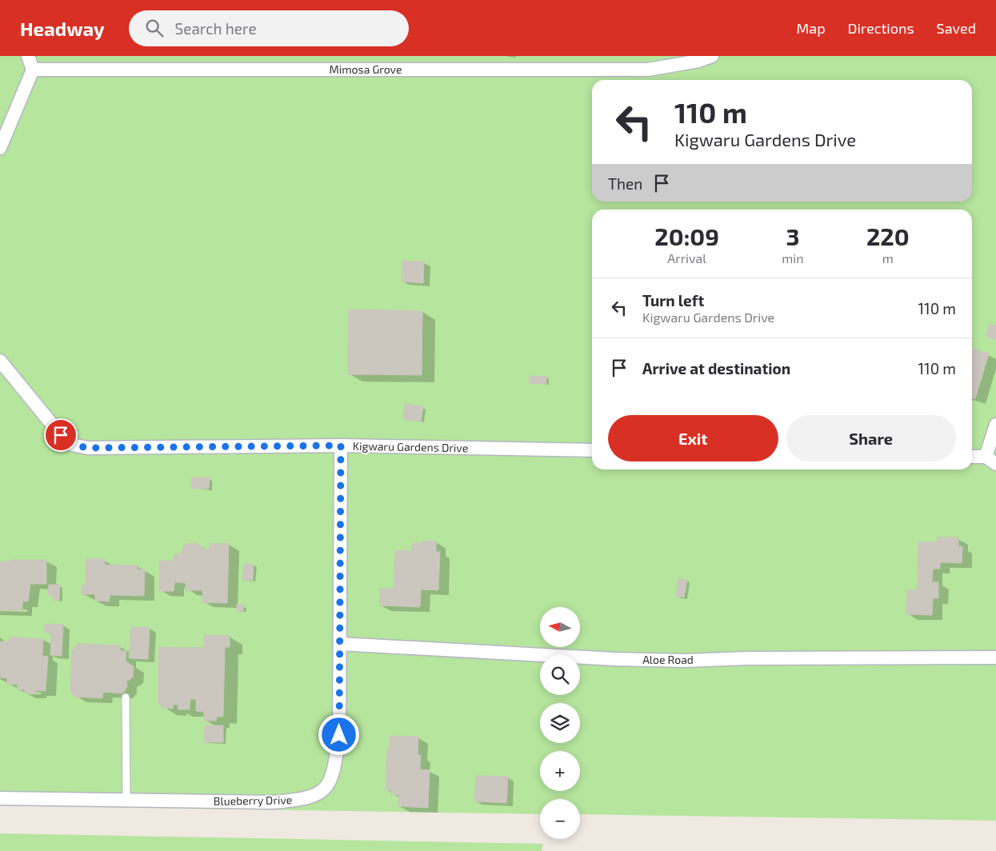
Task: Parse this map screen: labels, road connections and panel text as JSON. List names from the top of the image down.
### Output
{
  "streets": {
    "street": [
      "Mimosa Grove",
      "Kigwaru Gardens Drive",
      "Aloe Road",
      "Blueberry Drive"
    ]
  },
  "crossings": [
    ["Kigwaru Gardens Drive", "Blueberry Drive"],
    ["Aloe Road", "Blueberry Drive"]
  ],
  "north": "left",
  "page": {
    "header": "Headway",
    "search": "Search here",
    "nav": ["Map", "Directions", "Saved"],
    "turn": ["110 m", "Kigwaru Gardens Drive"],
    "then": "Then",
    "eta": [
      "20:09",
      "Arrival",
      "3",
      "min",
      "220",
      "m"
    ],
    "list": [
      {
        "name": "Turn left",
        "note": "Kigwaru Gardens Drive",
        "value": "110 m"
      },
      {
        "name": "Arrive at destination",
        "value": "110 m"
      }
    ],
    "buttons": ["Exit", "Share"],
    "map_buttons": ["+", "−"]
  }
}
